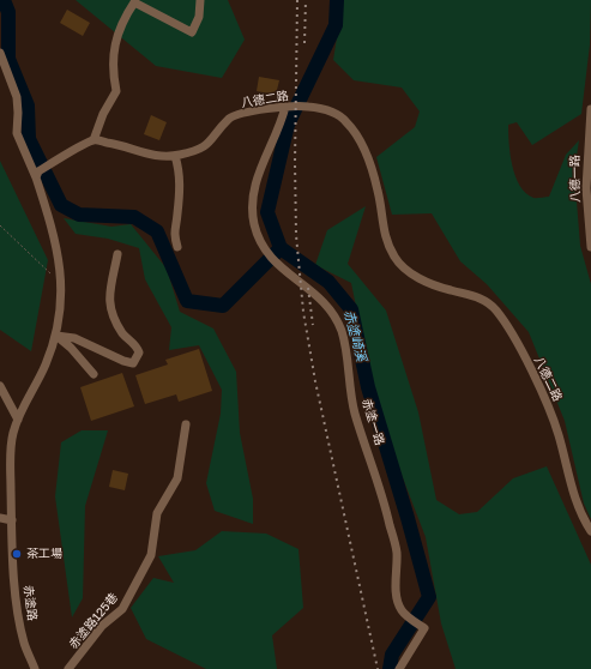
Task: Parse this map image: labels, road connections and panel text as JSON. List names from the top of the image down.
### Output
{
  "streets": {
    "street": [
      "八德二路",
      "八德一路",
      "赤塗一路",
      "赤塗路",
      "赤塗路125巷"
    ]
  },
  "crossings": [
    ["八德二路", "赤塗一路"]
  ],
  "water": ["赤塗崎溪"],
  "places": ["茶工場"]
}
